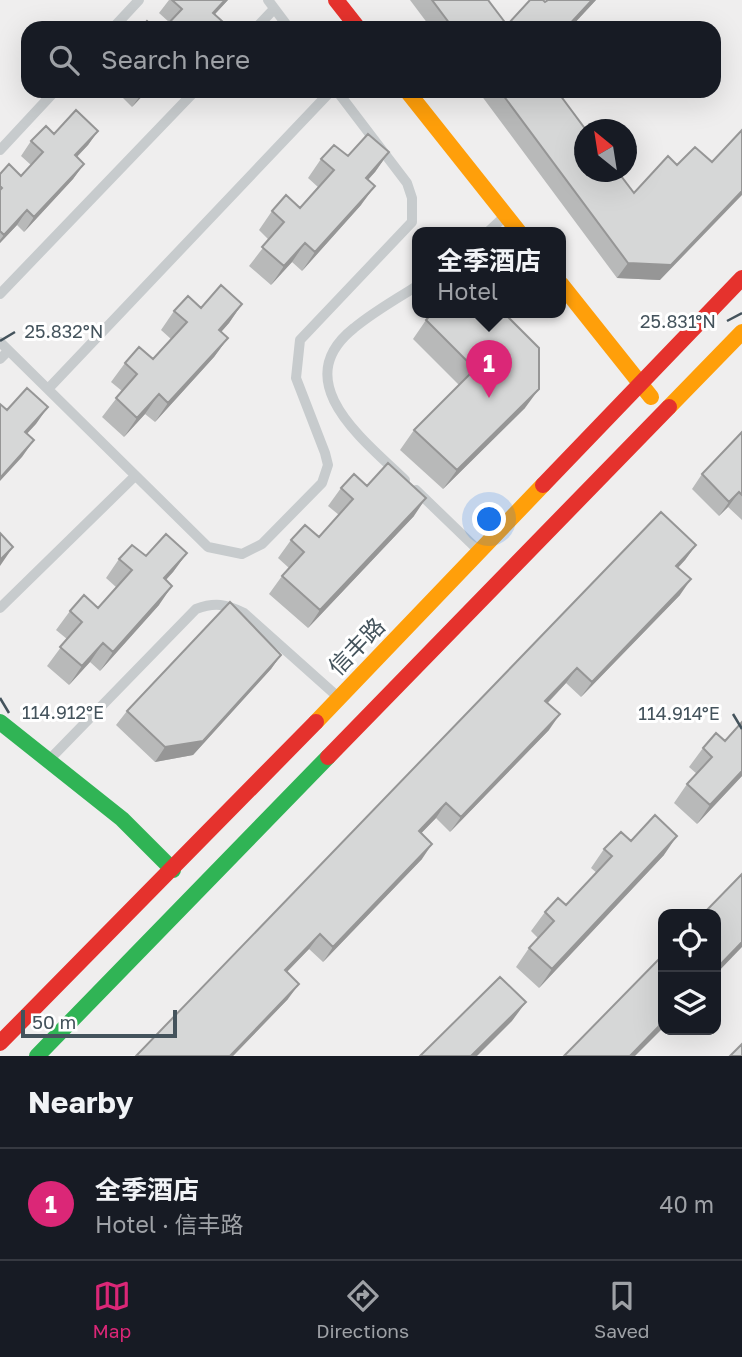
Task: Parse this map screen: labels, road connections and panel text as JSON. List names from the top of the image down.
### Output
{
  "streets": {
    "main road": ["信丰路"]
  },
  "scale_bar": "50 m",
  "north": "top left",
  "page": {
    "search": "Search here",
    "popup": ["全季酒店", "Hotel"],
    "pins": "1",
    "scale": "50 m",
    "heading": "Nearby",
    "list": [
      {
        "mark": "1",
        "name": "全季酒店",
        "note": "Hotel · 信丰路",
        "value": "40 m"
      }
    ],
    "nav": ["Map", "Directions", "Saved"]
  },
  "coordinates": [
    "25.831°N",
    "25.832°N",
    "114.912°E",
    "114.914°E"
  ]
}
